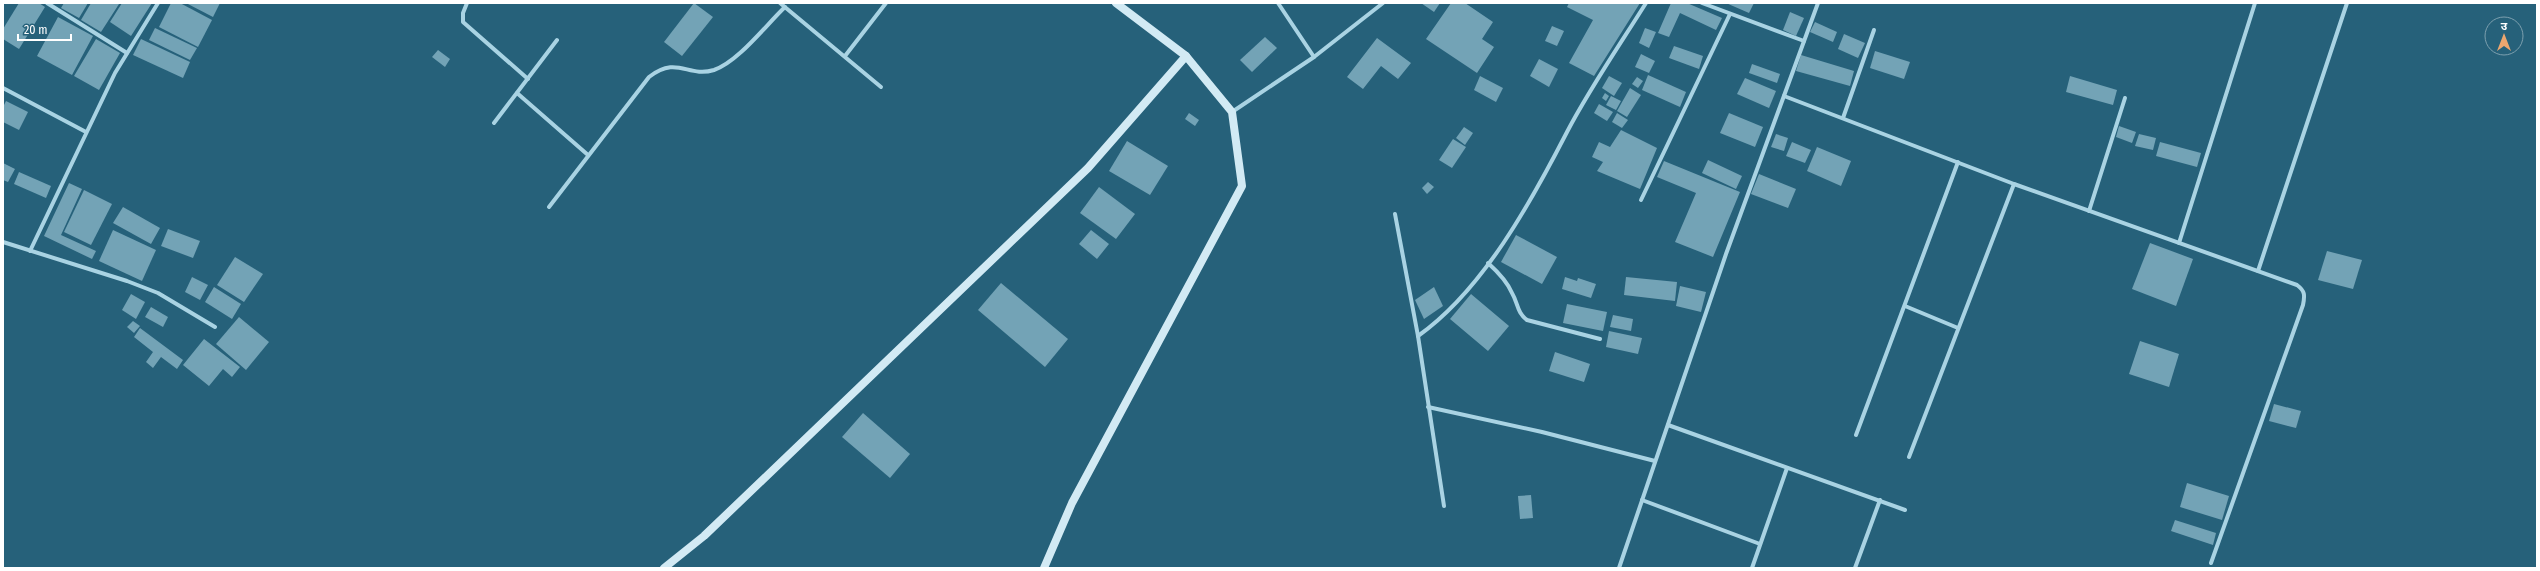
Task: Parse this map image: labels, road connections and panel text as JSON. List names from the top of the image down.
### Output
{
  "scale_bar": "20 m",
  "north": "top"
}
